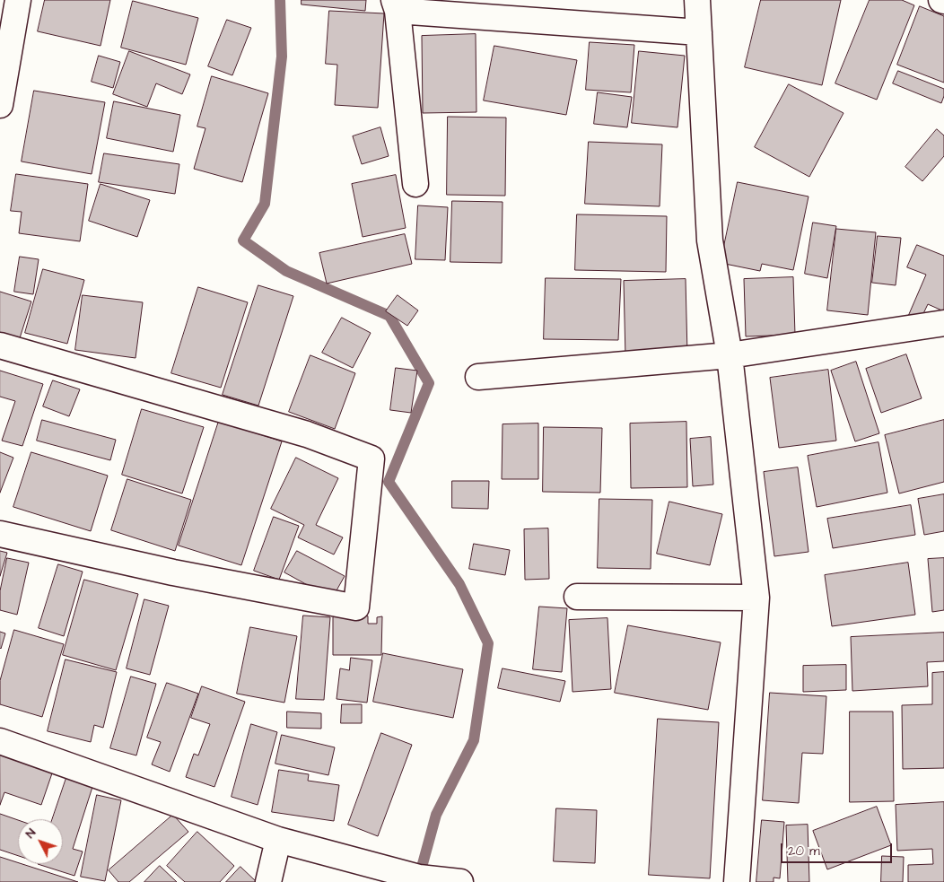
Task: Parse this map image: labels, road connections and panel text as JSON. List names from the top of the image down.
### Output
{
  "scale_bar": "20 m",
  "north": "top left"
}
